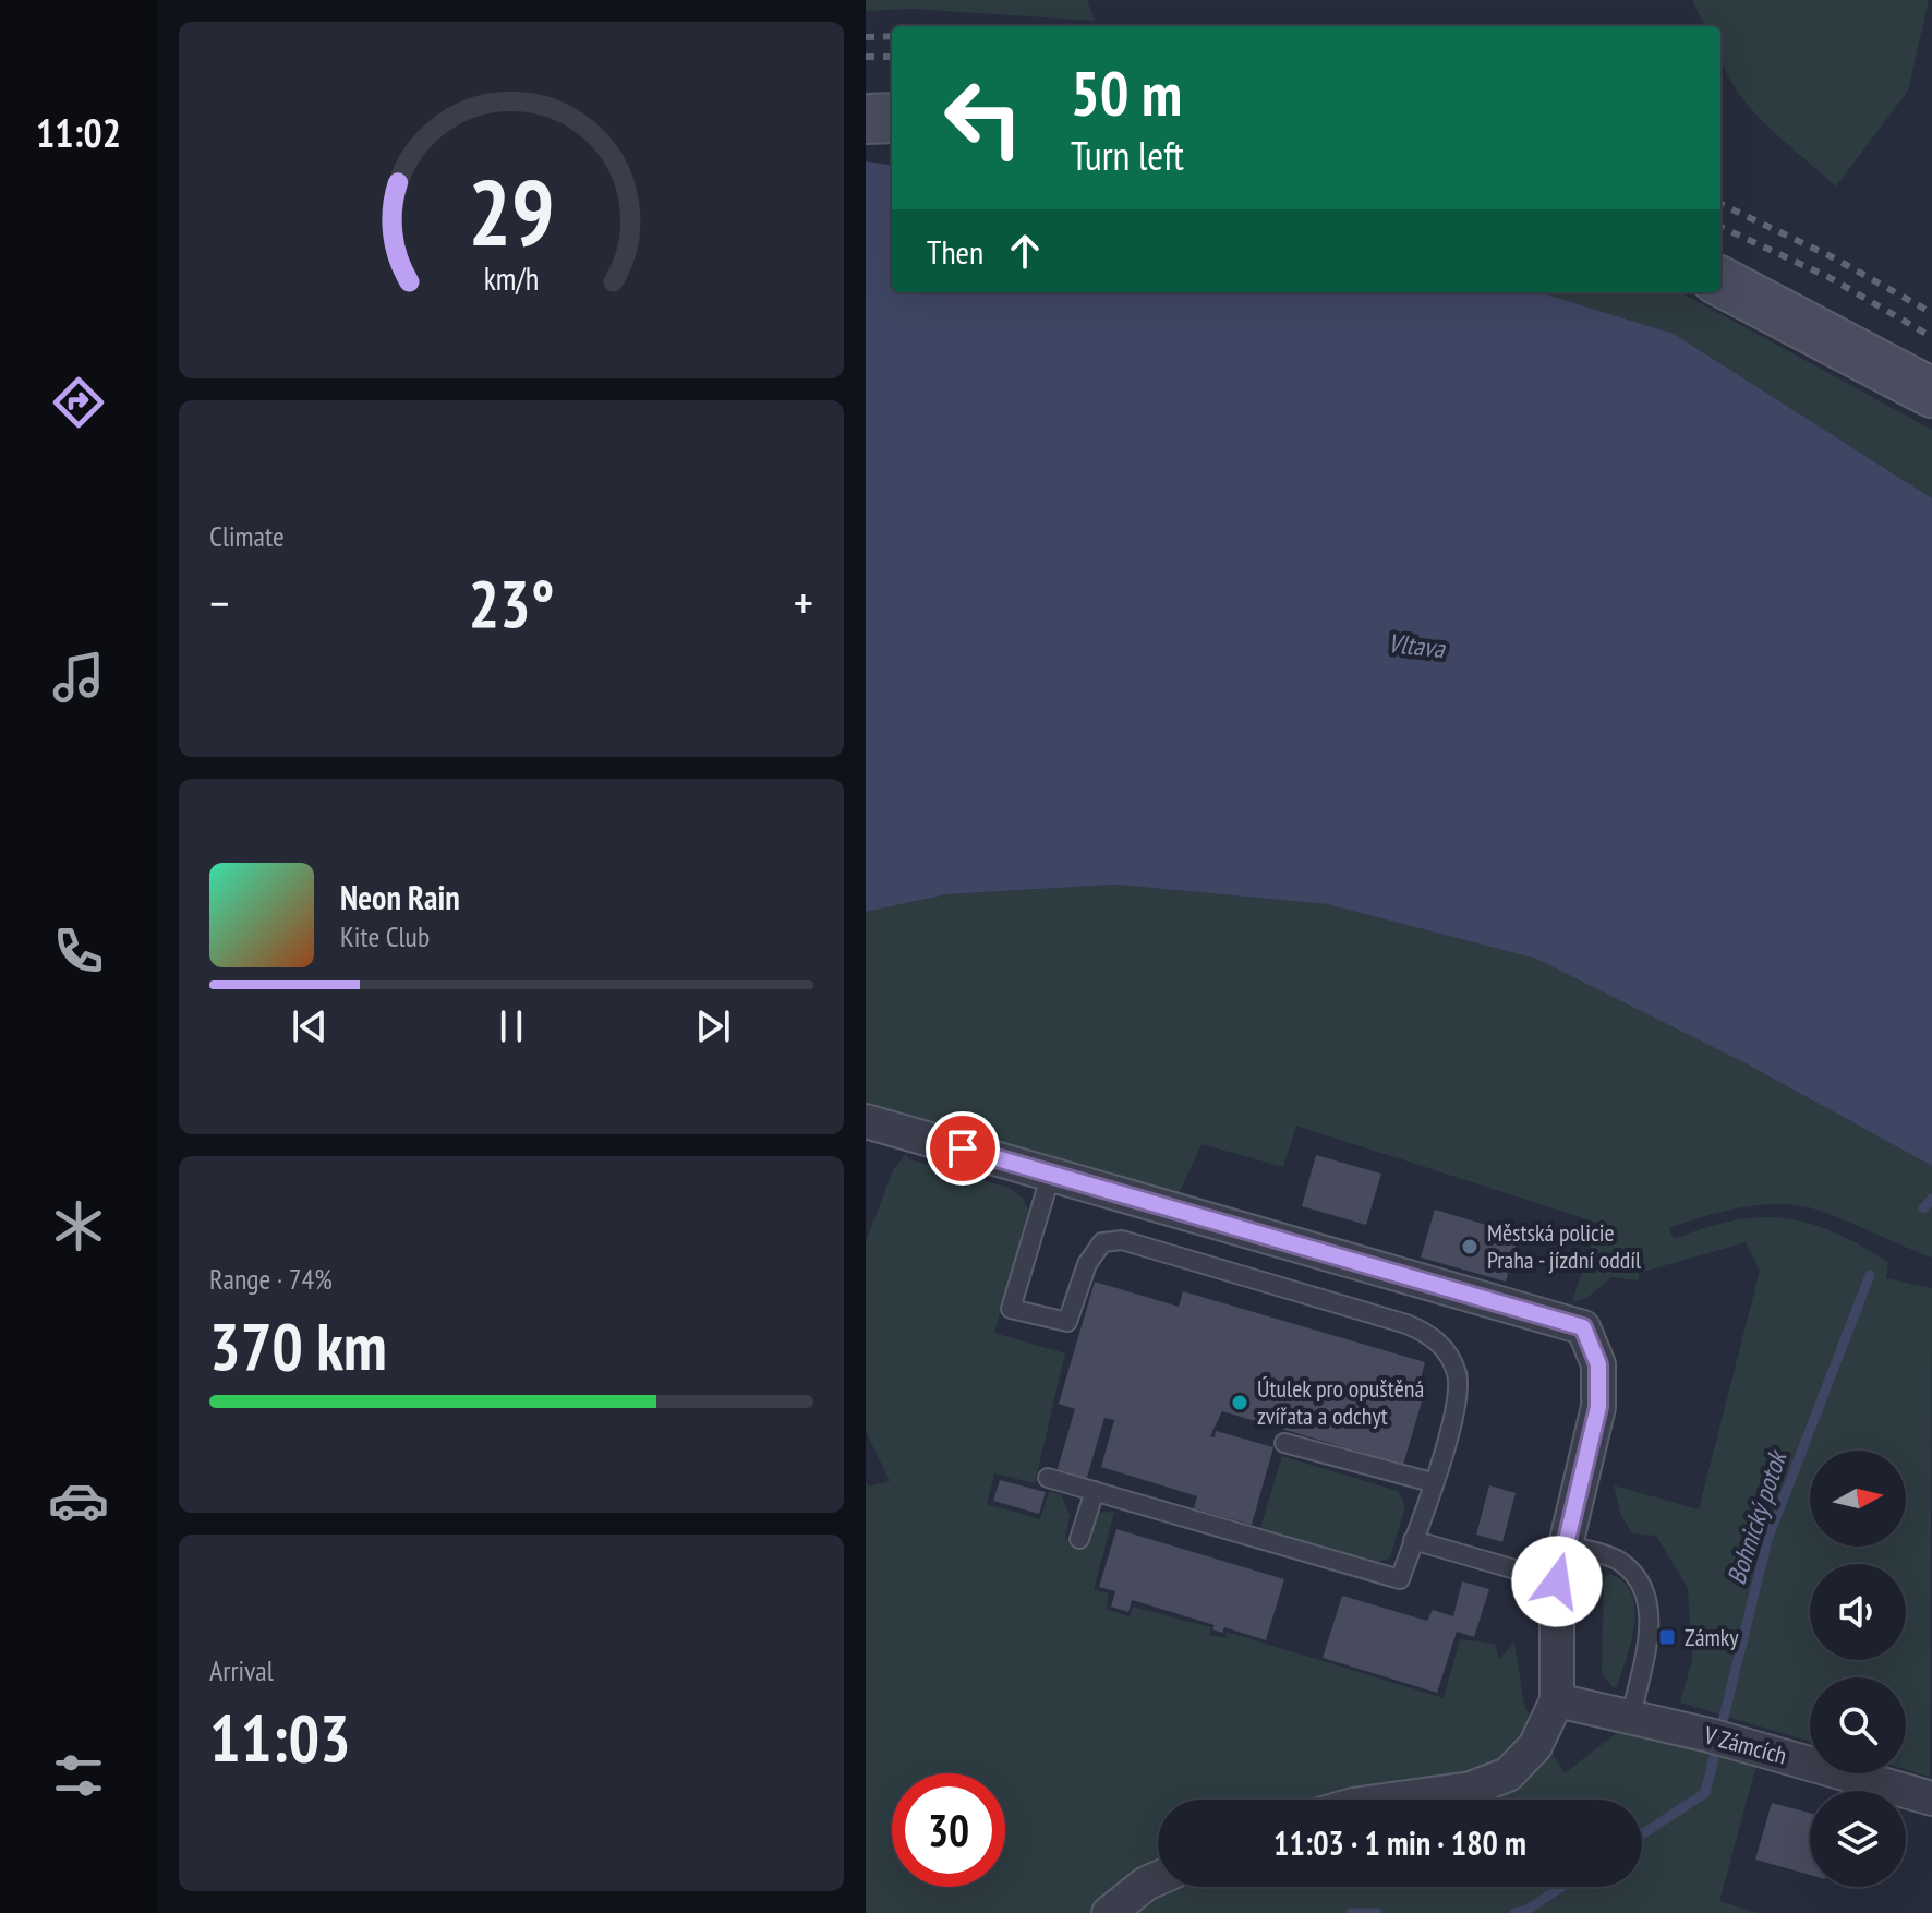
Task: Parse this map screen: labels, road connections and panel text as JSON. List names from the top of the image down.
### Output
{
  "streets": {
    "street": ["V Zámcích"]
  },
  "water": ["Vltava", "Bohnický potok"],
  "places": {
    "other": ["Městská policie Praha - jízdní oddíl", "Útulek pro opuštěná zvířata a odchyt"],
    "transit": ["Zámky"]
  },
  "north": "right",
  "page": {
    "tabs": "11:02",
    "turn": ["50 m", "Turn left"],
    "then": "Then",
    "tile": [
      "Climate",
      ["Range · 74%", "370 km"],
      ["Arrival", "11:03"]
    ],
    "heat": ["−", "23°", "+"],
    "song": ["Neon Rain", "Kite Club"],
    "limit": "30",
    "trip": "11:03 · 1 min · 180 m",
    "gauge": ["29", "km/h"]
  }
}
